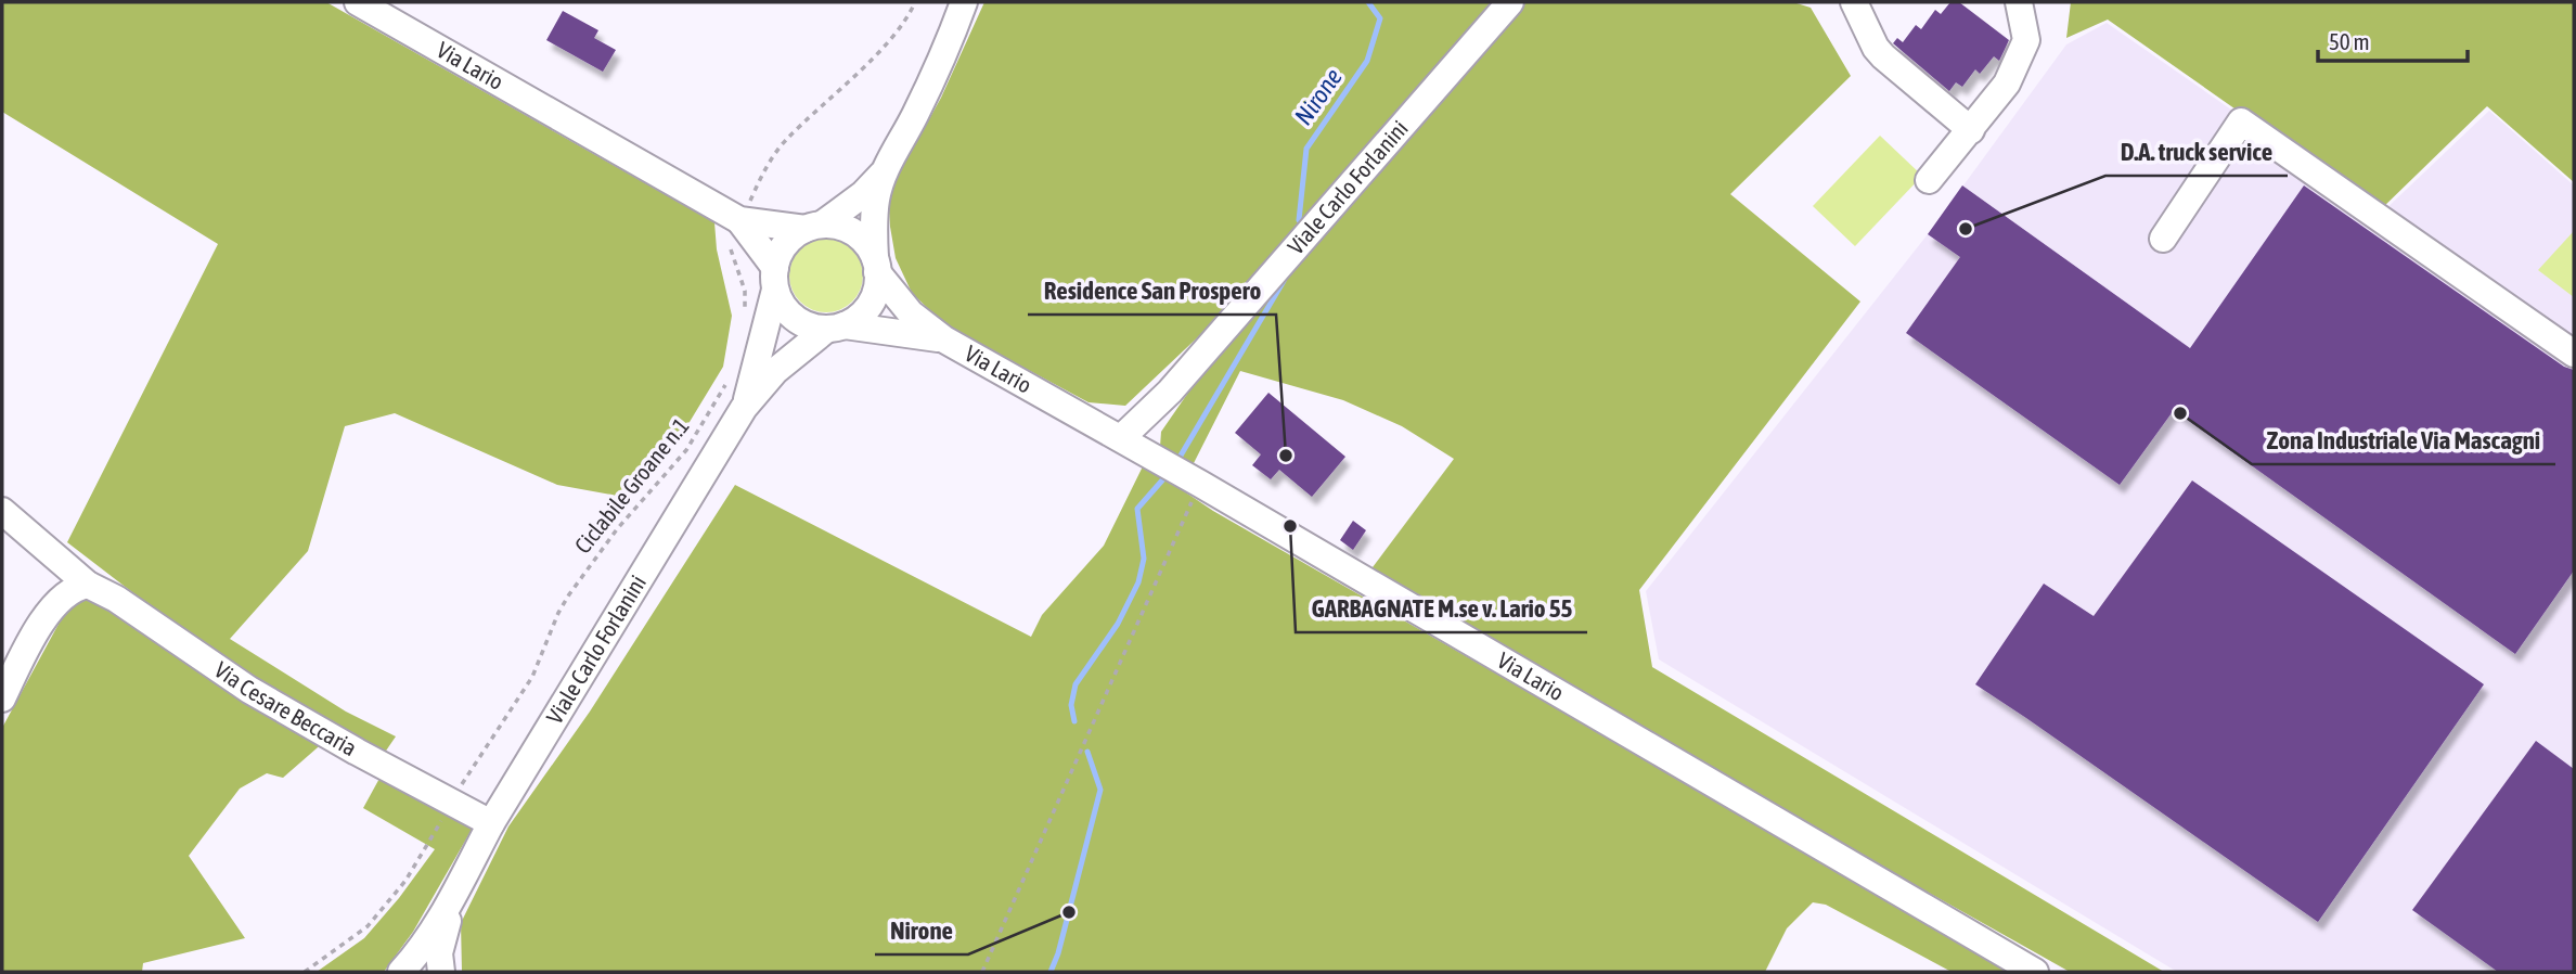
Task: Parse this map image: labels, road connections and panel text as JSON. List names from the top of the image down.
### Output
{
  "streets": {
    "street": ["Via Lario", "Viale Carlo Forlanini", "Via Cesare Beccaria"],
    "path": ["Ciclabile Groane n.1"]
  },
  "crossings": [
    ["Via Lario", "Viale Carlo Forlanini"],
    ["Viale Carlo Forlanini", "Via Cesare Beccaria"],
    ["Ciclabile Groane n.1", "Via Cesare Beccaria"]
  ],
  "water": ["Nirone"],
  "places": [
    "D.A. truck service",
    "Zona Industriale Via Mascagni",
    "Residence San Prospero",
    "GARBAGNATE M.se v. Lario 55",
    "Nirone"
  ],
  "scale_bar": "50 m"
}
